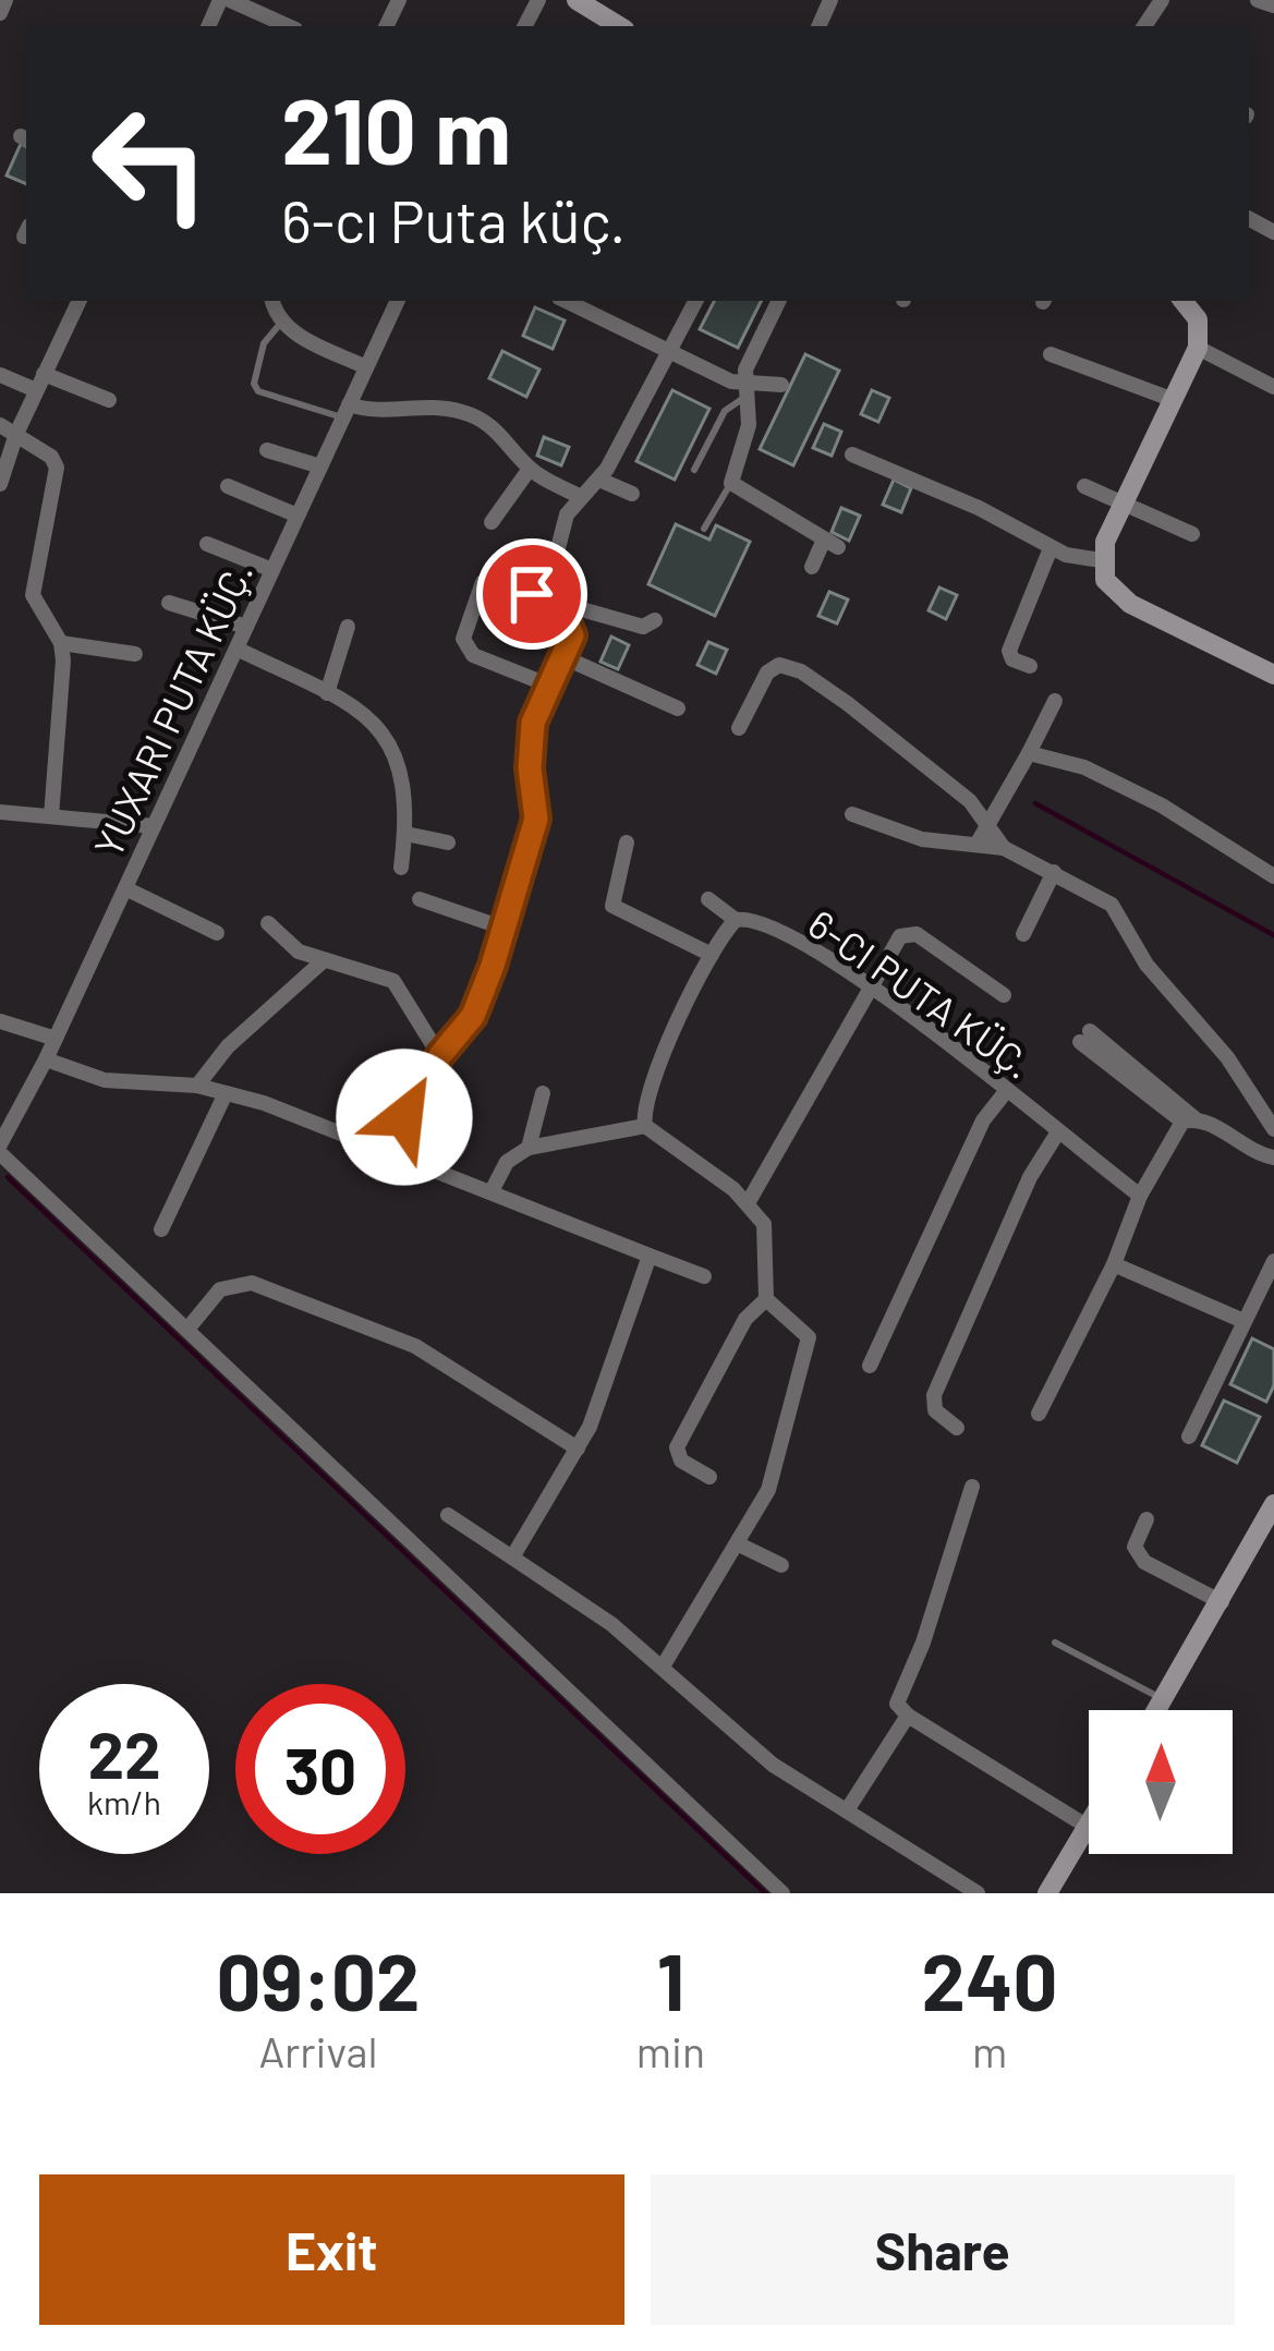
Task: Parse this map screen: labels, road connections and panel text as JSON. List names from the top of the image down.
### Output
{
  "north": "top",
  "page": {
    "turn": ["210 m", "6-cı Puta küç."],
    "speed": "22 km/h",
    "limit": "30",
    "eta": [
      "09:02",
      "Arrival",
      "1",
      "min",
      "240",
      "m"
    ],
    "buttons": ["Exit", "Share"]
  }
}
